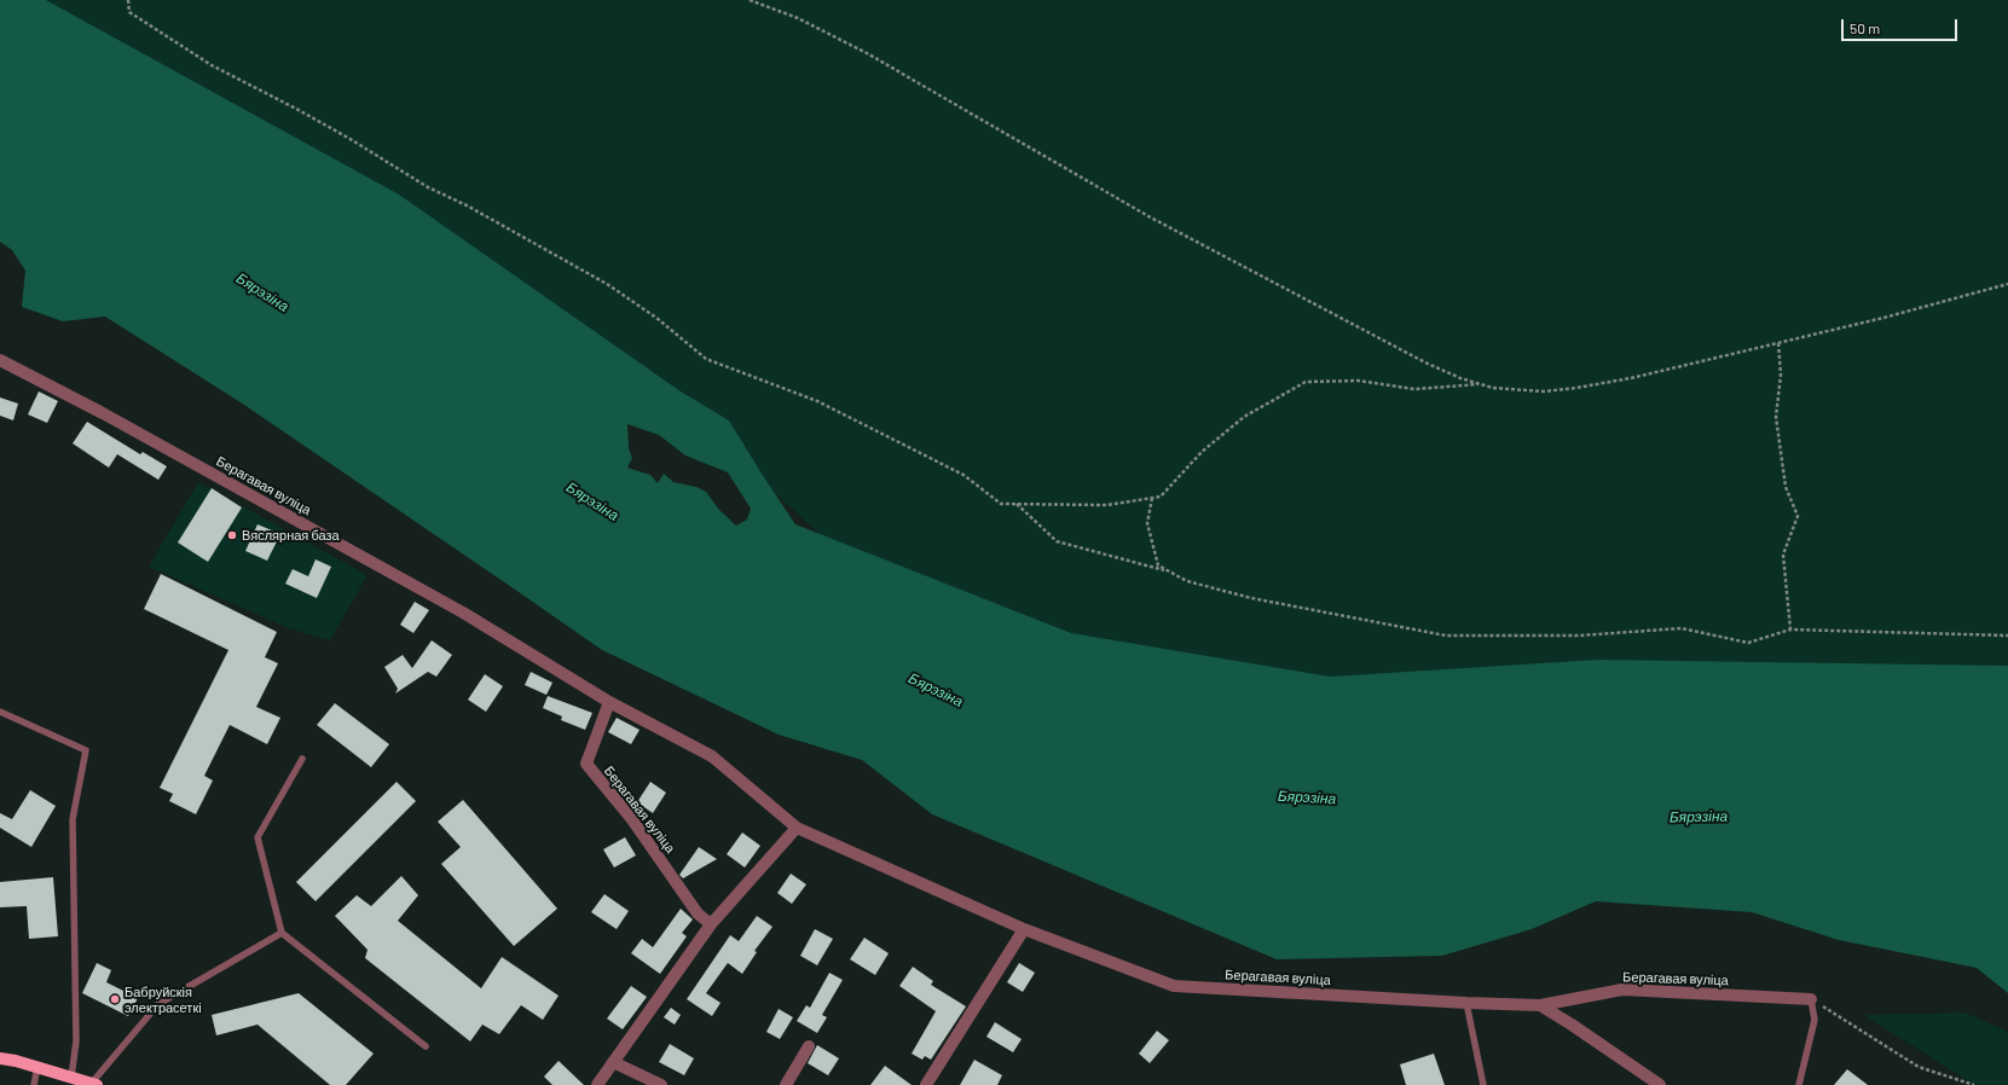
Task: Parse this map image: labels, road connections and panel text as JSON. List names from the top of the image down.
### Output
{
  "streets": {
    "street": ["Берагавая вуліца"]
  },
  "water": ["Бярэзіна"],
  "places": ["Вяслярная база", "Бабруйскія электрасеткі"],
  "scale_bar": "50 m"
}
